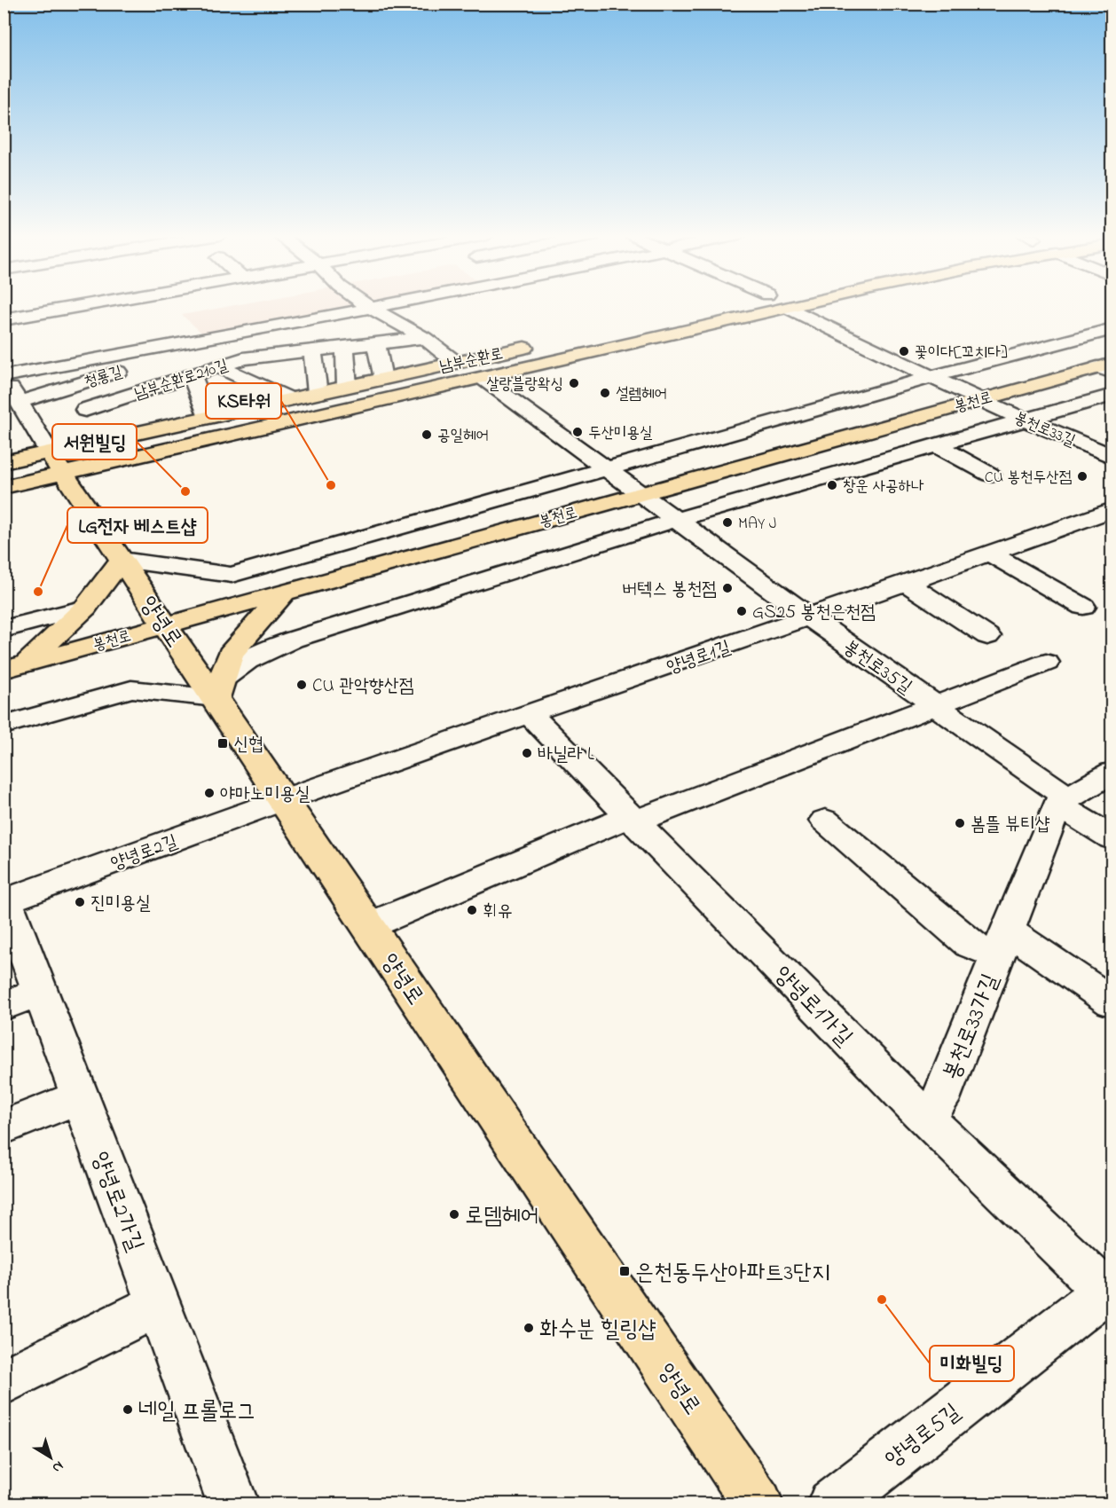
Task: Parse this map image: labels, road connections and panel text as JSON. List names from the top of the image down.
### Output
{
  "streets": {
    "main road": ["남부순환로", "봉천로", "양녕로"],
    "street": [
      "청룡길",
      "남부순환로210길",
      "봉천로33길",
      "양녕로1길",
      "봉천로35길",
      "양녕로2길",
      "양녕로1가길",
      "봉천로33가길",
      "양녕로2가길",
      "양녕로5길"
    ]
  },
  "crossings": [
    ["남부순환로", "봉천로"],
    ["남부순환로", "양녕로"],
    ["남부순환로", "봉천로35길"],
    ["봉천로", "봉천로33길"],
    ["봉천로", "양녕로"],
    ["봉천로", "봉천로35길"],
    ["양녕로", "양녕로1길"],
    ["양녕로", "양녕로2길"],
    ["양녕로1길", "봉천로35길"],
    ["양녕로1길", "양녕로2길"],
    ["양녕로1길", "양녕로1가길"],
    ["봉천로35길", "봉천로33가길"],
    ["양녕로2길", "양녕로2가길"],
    ["양녕로1가길", "봉천로33가길"],
    ["양녕로1가길", "양녕로5길"]
  ],
  "places": {
    "other": [
      "꽃이다[꼬치다]",
      "살랑블랑왁싱",
      "설렘헤어",
      "두산미용실",
      "공일헤어",
      "CU 봉천두산점",
      "KS타워",
      "창운 사공하나",
      "서원빌딩",
      "MAY J",
      "버텍스 봉천점",
      "LG전자 베스트샵",
      "GS25 봉천은천점",
      "CU 관악향산점",
      "바닐라 L",
      "야마노미용실",
      "봄뜰 뷰티샵",
      "진미용실",
      "휘유",
      "로뎀헤어",
      "미화빌딩",
      "화수분 힐링샵",
      "네일 프롤로그"
    ],
    "transit": ["신협", "은천동두산아파트3단지"]
  },
  "north": "bottom right"
}
